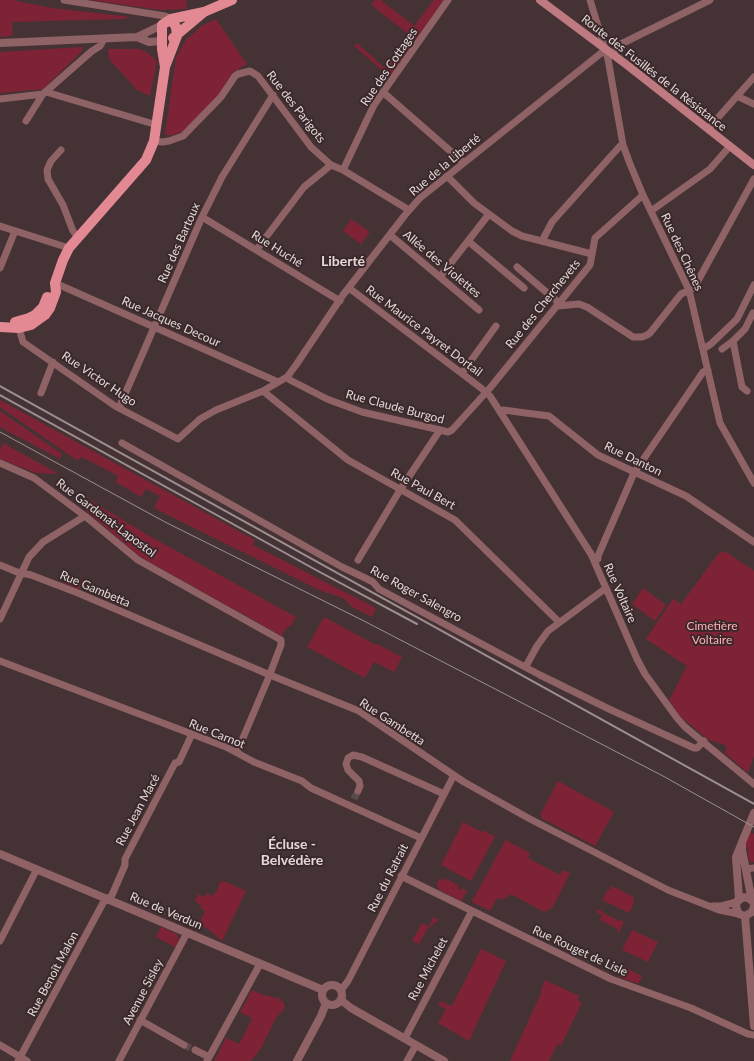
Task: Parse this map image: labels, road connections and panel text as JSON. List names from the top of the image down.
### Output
{
  "streets": {
    "main road": ["Route des Fusillés de la Résistance"],
    "street": [
      "Rue des Cottages",
      "Rue des Parigots",
      "Rue de la Liberté",
      "Rue des Bartoux",
      "Rue Huché",
      "Rue des Chênes",
      "Allée des Violettes",
      "Rue des Cherchevets",
      "Rue Jacques Decour",
      "Rue Maurice Payret Dortail",
      "Rue Victor Hugo",
      "Rue Claude Burgod",
      "Rue Danton",
      "Rue Paul Bert",
      "Rue Gardenat-Lapostol",
      "Rue Gambetta",
      "Rue Voltaire",
      "Rue Roger Salengro",
      "Rue Carnot",
      "Rue Jean Macé",
      "Rue du Ratrait",
      "Rue de Verdun",
      "Rue Rouget de Lisle",
      "Rue Michelet",
      "Rue Benoît Malon",
      "Avenue Sisley"
    ]
  },
  "crossings": [
    ["Rue des Cottages", "Rue des Parigots"],
    ["Route des Fusillés de la Résistance", "Rue de la Liberté"],
    ["Route des Fusillés de la Résistance", "Rue des Chênes"],
    ["Rue des Parigots", "Rue de la Liberté"],
    ["Rue des Parigots", "Rue des Bartoux"],
    ["Rue de la Liberté", "Rue Huché"],
    ["Rue de la Liberté", "Rue des Chênes"],
    ["Rue de la Liberté", "Allée des Violettes"],
    ["Rue de la Liberté", "Rue Jacques Decour"],
    ["Rue de la Liberté", "Rue Maurice Payret Dortail"],
    ["Rue de la Liberté", "Rue Victor Hugo"],
    ["Rue de la Liberté", "Rue Claude Burgod"],
    ["Rue de la Liberté", "Rue Paul Bert"],
    ["Rue des Bartoux", "Rue Huché"],
    ["Rue des Bartoux", "Rue Jacques Decour"],
    ["Rue des Bartoux", "Rue Victor Hugo"],
    ["Rue des Chênes", "Rue des Cherchevets"],
    ["Rue des Cherchevets", "Rue Maurice Payret Dortail"],
    ["Rue des Cherchevets", "Rue Claude Burgod"],
    ["Rue des Cherchevets", "Rue Voltaire"],
    ["Rue Maurice Payret Dortail", "Rue Claude Burgod"],
    ["Rue Maurice Payret Dortail", "Rue Voltaire"],
    ["Rue Claude Burgod", "Rue Voltaire"],
    ["Rue Danton", "Rue Voltaire"],
    ["Rue Gardenat-Lapostol", "Rue Gambetta"],
    ["Rue Gambetta", "Rue du Ratrait"],
    ["Rue Voltaire", "Rue Roger Salengro"],
    ["Rue Carnot", "Rue Jean Macé"],
    ["Rue Carnot", "Rue du Ratrait"],
    ["Rue Jean Macé", "Rue de Verdun"],
    ["Rue Jean Macé", "Rue Benoît Malon"],
    ["Rue du Ratrait", "Rue de Verdun"],
    ["Rue du Ratrait", "Rue Rouget de Lisle"],
    ["Rue de Verdun", "Rue Benoît Malon"],
    ["Rue de Verdun", "Avenue Sisley"],
    ["Rue Rouget de Lisle", "Rue Michelet"]
  ],
  "districts": ["Liberté", "Écluse - Belvédère"],
  "parks": ["Cimetière Voltaire"]
}
